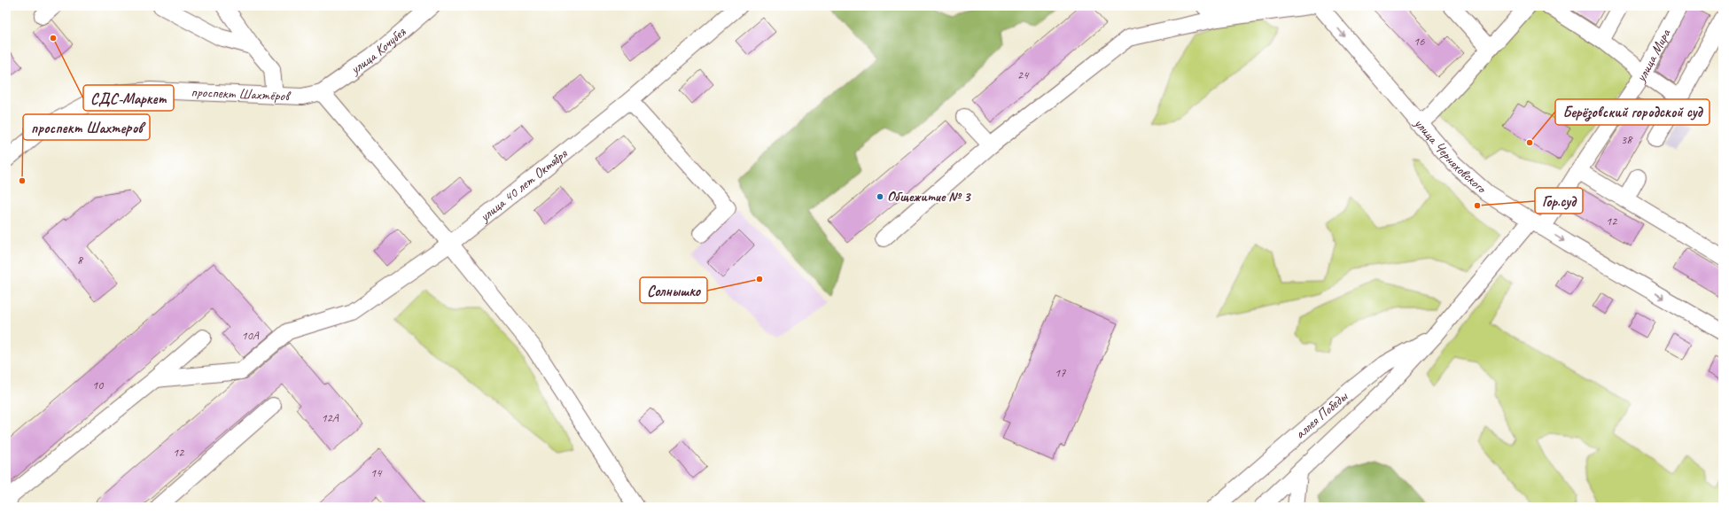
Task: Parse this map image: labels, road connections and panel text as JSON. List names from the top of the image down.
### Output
{
  "streets": {
    "street": [
      "улица Кочубея",
      "улица Мира",
      "проспект Шахтёров",
      "улица Черняховского",
      "улица 40 лет Октября",
      "аллея Победы"
    ]
  },
  "crossings": [
    ["улица Кочубея", "проспект Шахтёров"],
    ["улица Мира", "улица Черняховского"],
    ["улица Мира", "аллея Победы"]
  ],
  "places": [
    "СДС-Маркет",
    "Берёзовский городской суд",
    "проспект Шахтеров",
    "Общежитие № 3",
    "Гор.суд",
    "Солнышко"
  ],
  "house_numbers": [
    "16",
    "24",
    "38",
    "12",
    "8",
    "10А",
    "17",
    "10",
    "12А",
    "12",
    "14"
  ]
}
